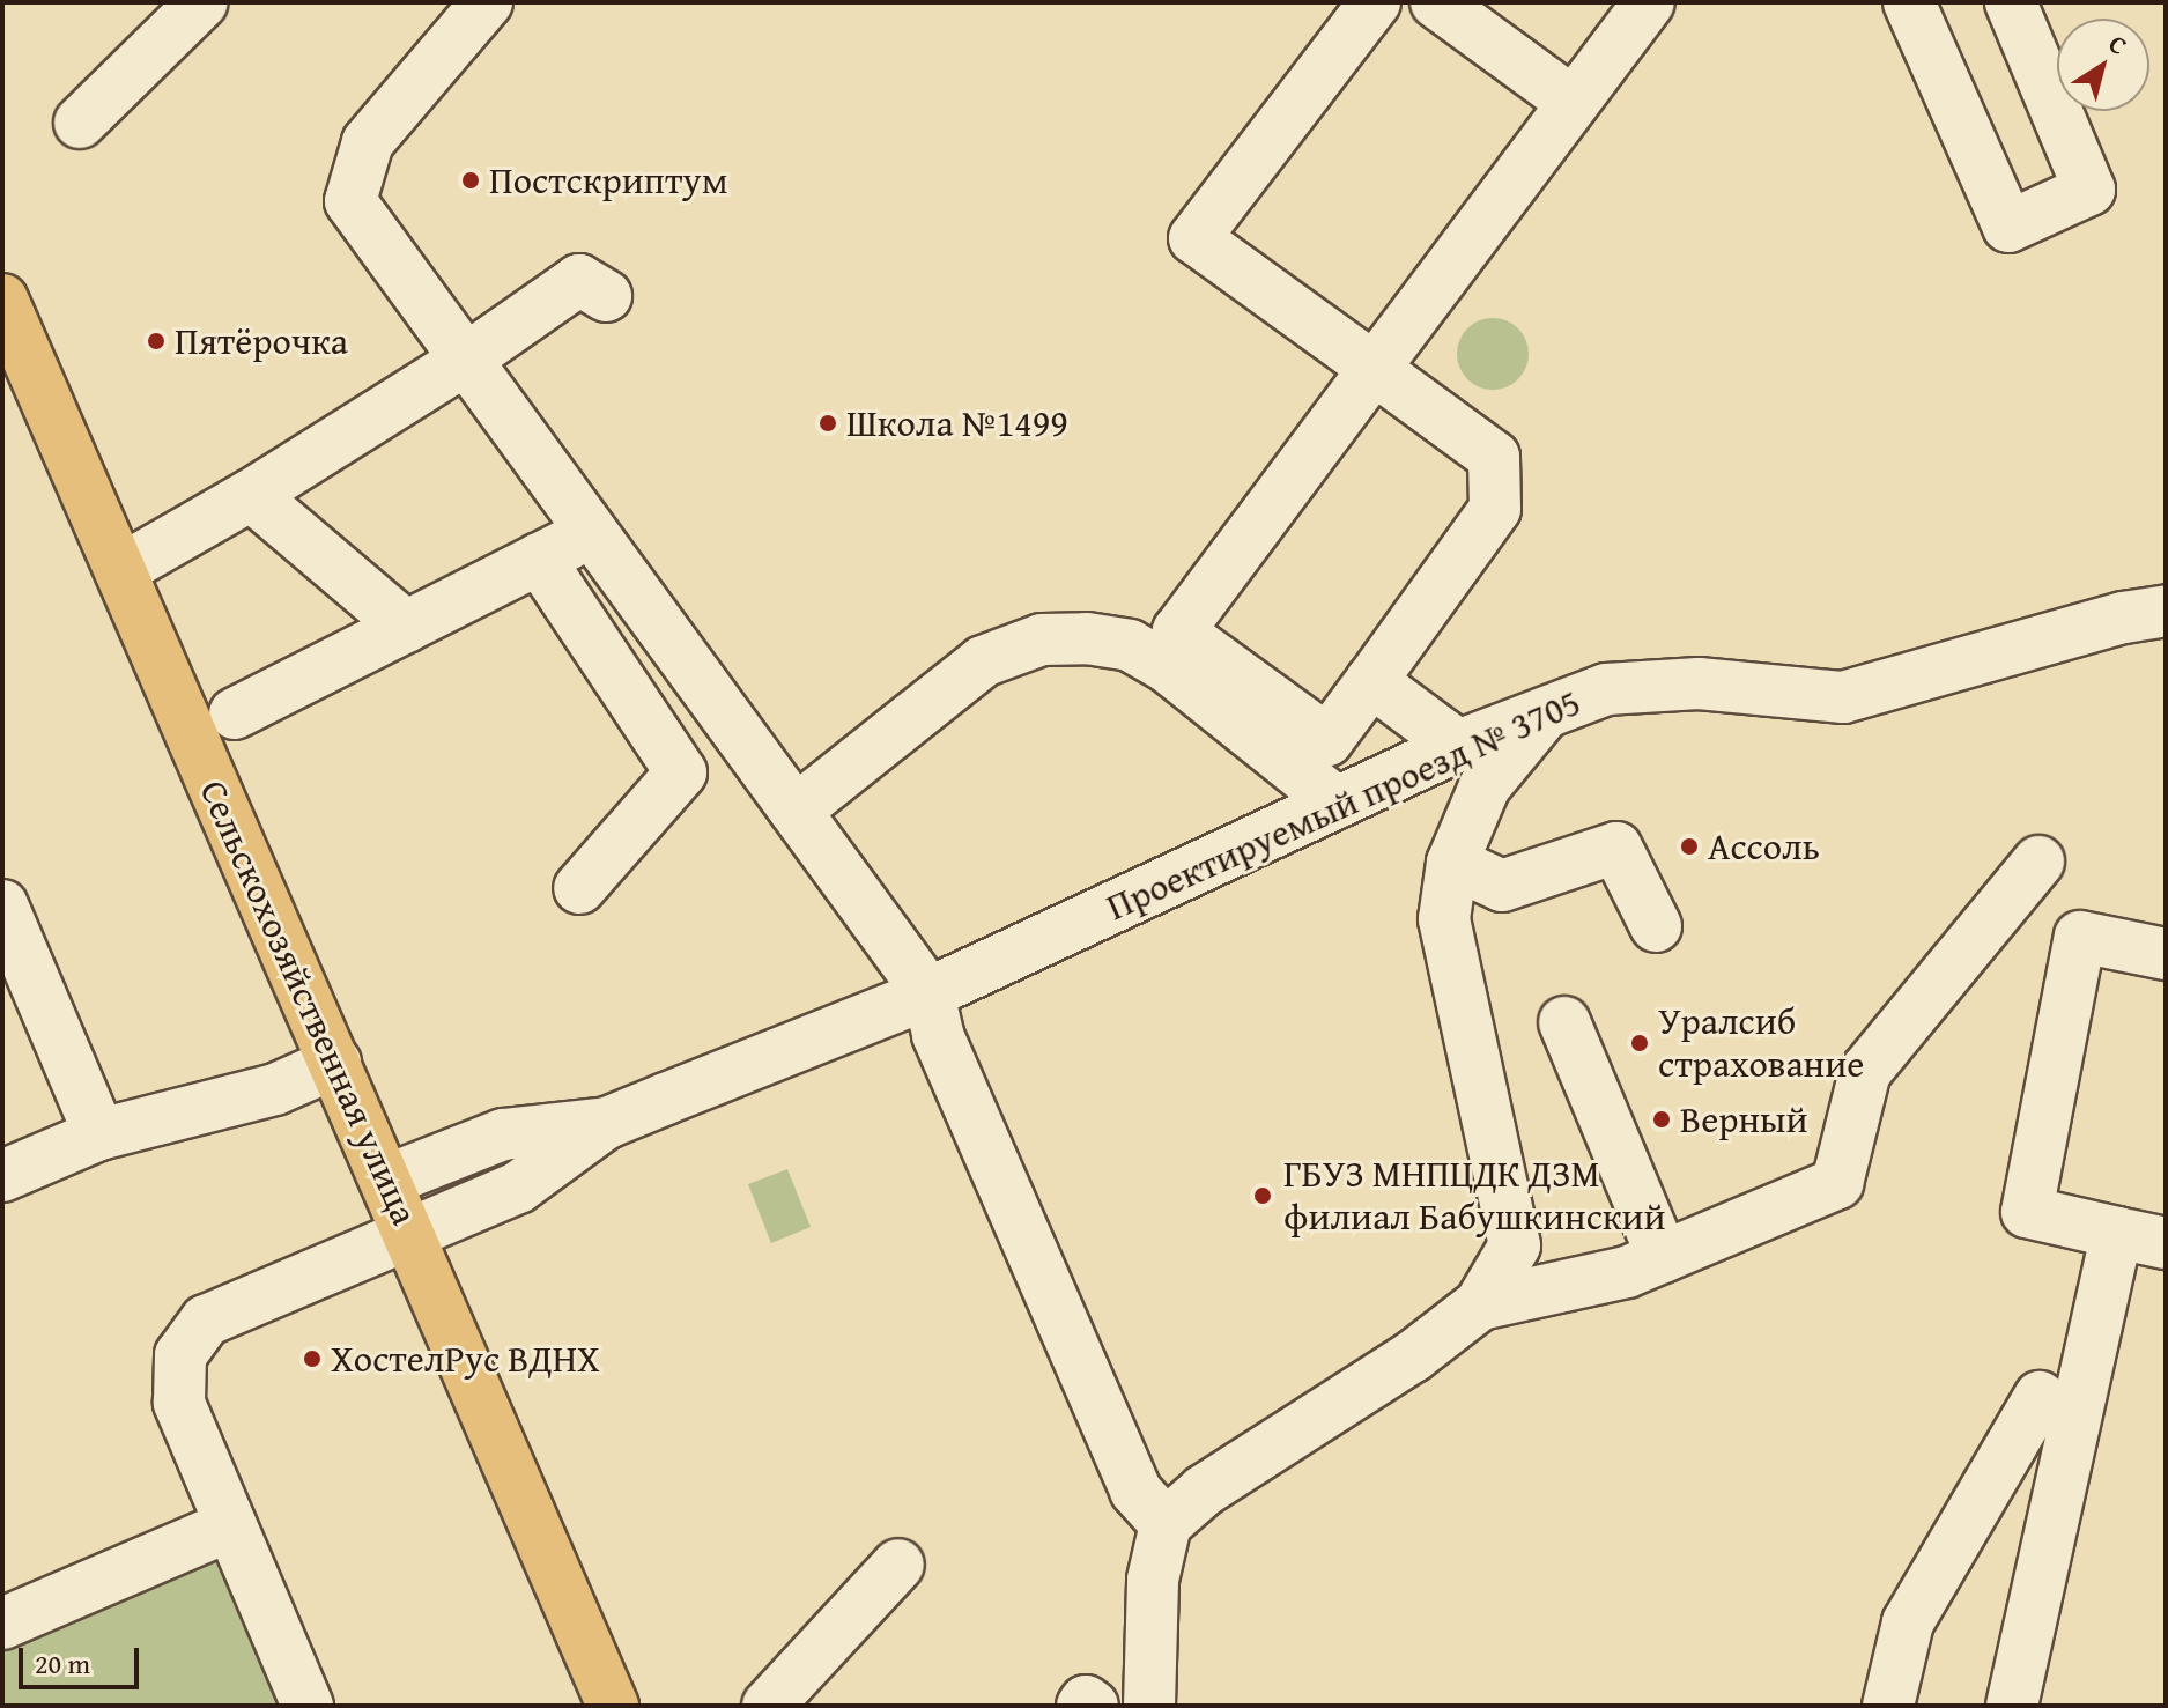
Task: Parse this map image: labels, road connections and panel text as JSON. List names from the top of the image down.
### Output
{
  "streets": {
    "main road": ["Сельскохозяйственная улица"],
    "street": ["Проектируемый проезд № 3705"]
  },
  "crossings": [
    ["Проектируемый проезд № 3705", "Сельскохозяйственная улица"]
  ],
  "places": [
    "Постскриптум",
    "Пятёрочка",
    "Школа №1499",
    "Ассоль",
    "Уралсиб страхование",
    "Верный",
    "ГБУЗ МНПЦДК ДЗМ филиал Бабушкинский",
    "ХостелРус ВДНХ"
  ],
  "scale_bar": "20 m",
  "north": "top right"
}
